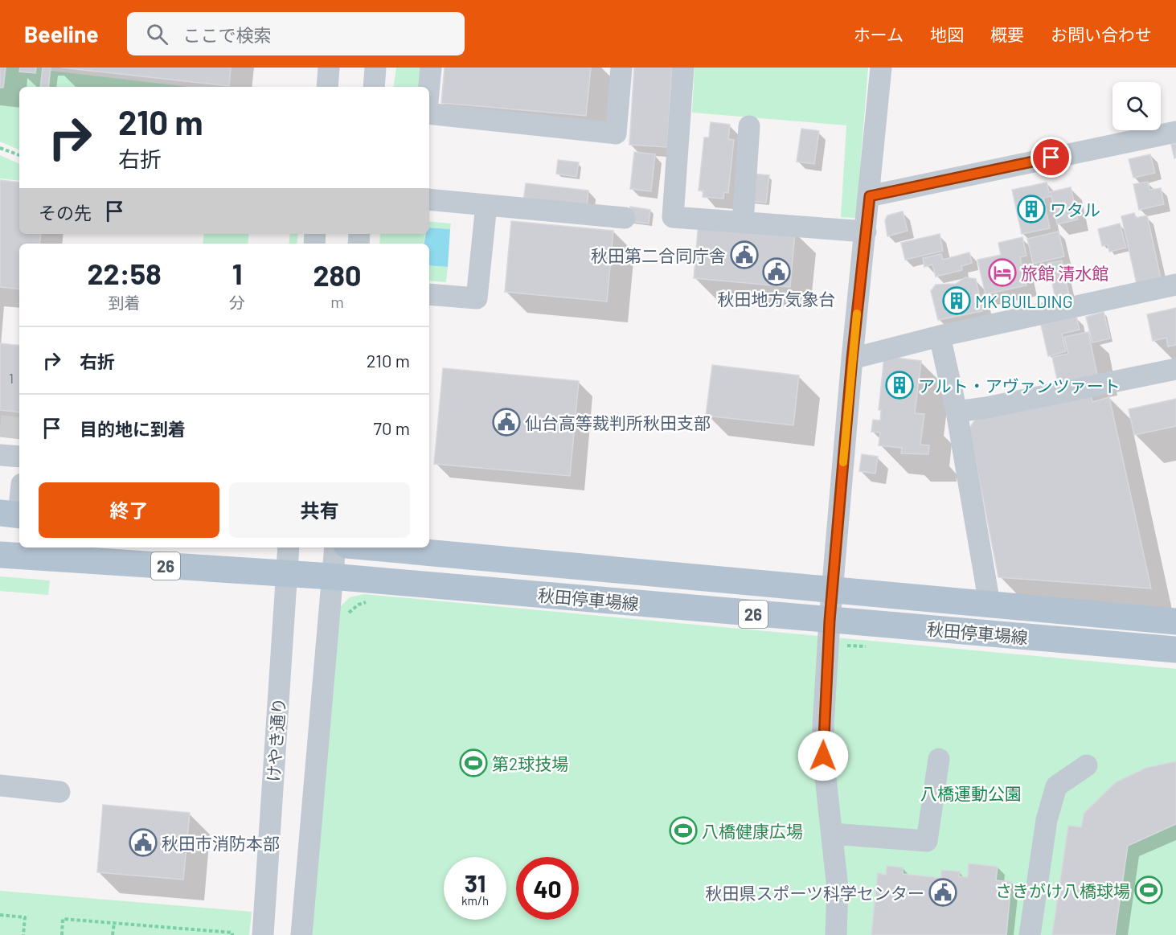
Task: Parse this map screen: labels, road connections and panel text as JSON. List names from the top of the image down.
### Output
{
  "streets": {
    "main road": ["26", "秋田停車場線"],
    "street": ["けやき通り"]
  },
  "crossings": [
    ["秋田停車場線", "けやき通り"]
  ],
  "parks": ["八橋運動公園"],
  "places": {
    "building": ["ワタル", "MK BUILDING", "アルト・アヴァンツァート"],
    "public building": [
      "秋田第二合同庁舎",
      "秋田地方気象台",
      "仙台高等裁判所秋田支部",
      "秋田市消防本部",
      "秋田県スポーツ科学センター"
    ],
    "hotel": ["旅館 清水館"],
    "sports": ["第2球技場", "八橋健康広場", "さきがけ八橋球場"]
  },
  "house_numbers": ["1"],
  "page": {
    "header": "Beeline",
    "search": "ここで検索",
    "nav": [
      "ホーム",
      "地図",
      "概要",
      "お問い合わせ"
    ],
    "turn": ["210 m", "右折"],
    "then": "その先",
    "eta": [
      "22:58",
      "到着",
      "1",
      "分",
      "280",
      "m"
    ],
    "list": [
      {
        "name": "右折",
        "value": "210 m"
      },
      {
        "name": "目的地に到着",
        "value": "70 m"
      }
    ],
    "buttons": ["終了", "共有"],
    "speed": "31 km/h",
    "limit": "40"
  }
}
